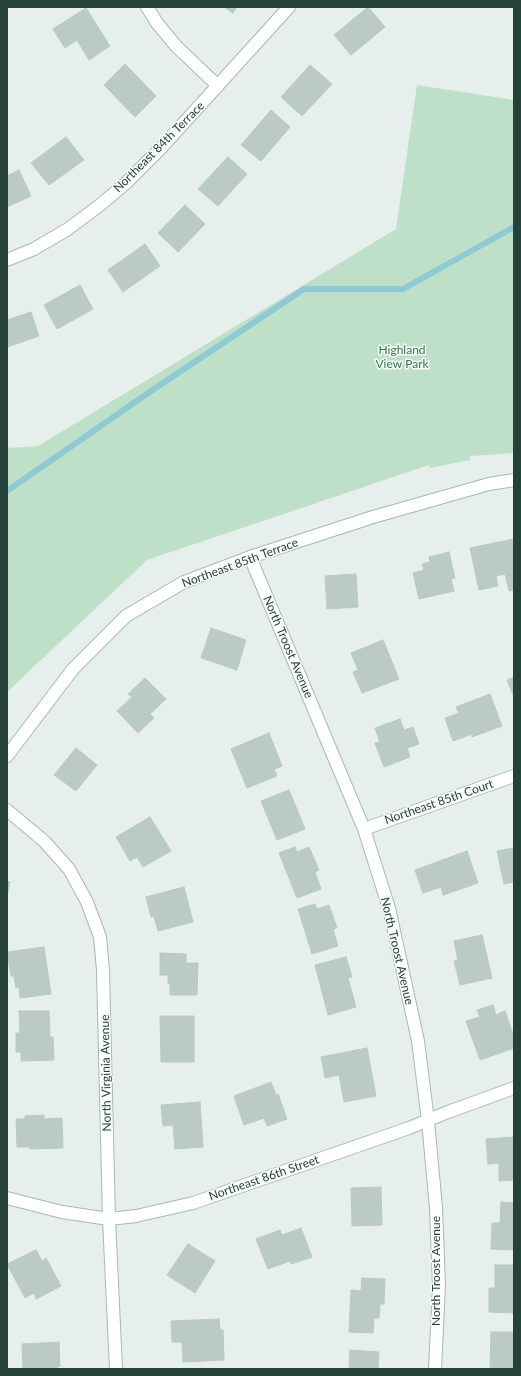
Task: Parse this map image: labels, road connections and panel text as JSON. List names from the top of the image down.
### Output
{
  "streets": {
    "street": [
      "Northeast 84th Terrace",
      "Northeast 85th Terrace",
      "North Troost Avenue",
      "Northeast 85th Court",
      "North Virginia Avenue",
      "Northeast 86th Street"
    ]
  },
  "crossings": [
    ["Northeast 85th Terrace", "North Troost Avenue"],
    ["North Troost Avenue", "Northeast 85th Court"],
    ["North Troost Avenue", "Northeast 86th Street"],
    ["North Virginia Avenue", "Northeast 86th Street"]
  ],
  "parks": ["Highland View Park"]
}
